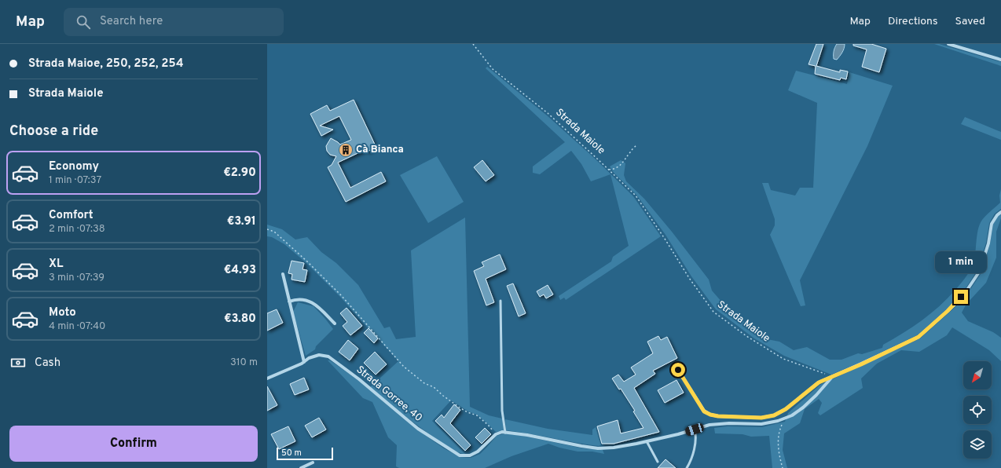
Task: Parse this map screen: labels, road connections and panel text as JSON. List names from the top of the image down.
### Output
{
  "streets": {
    "street": ["Strada Gorree, 40"],
    "path": ["Strada Maiole"]
  },
  "places": {
    "building": ["Cà Bianca"]
  },
  "scale_bar": "50 m",
  "north": "bottom left",
  "page": {
    "header": "Map",
    "search": "Search here",
    "nav": ["Map", "Directions", "Saved"],
    "banner": ["Strada Maioe, 250, 252, 254", "Strada Maiole"],
    "heading": "Choose a ride",
    "list": [
      {
        "name": "Economy",
        "note": "1 min · 07:37",
        "value": "€2.90"
      },
      {
        "name": "Comfort",
        "note": "2 min · 07:38",
        "value": "€3.91"
      },
      {
        "name": "XL",
        "note": "3 min · 07:39",
        "value": "€4.93"
      },
      {
        "name": "Moto",
        "note": "4 min · 07:40",
        "value": "€3.80"
      }
    ],
    "bubble": "1 min",
    "pay": ["Cash", "310 m"],
    "buttons": "Confirm",
    "scale": "50 m"
  }
}
